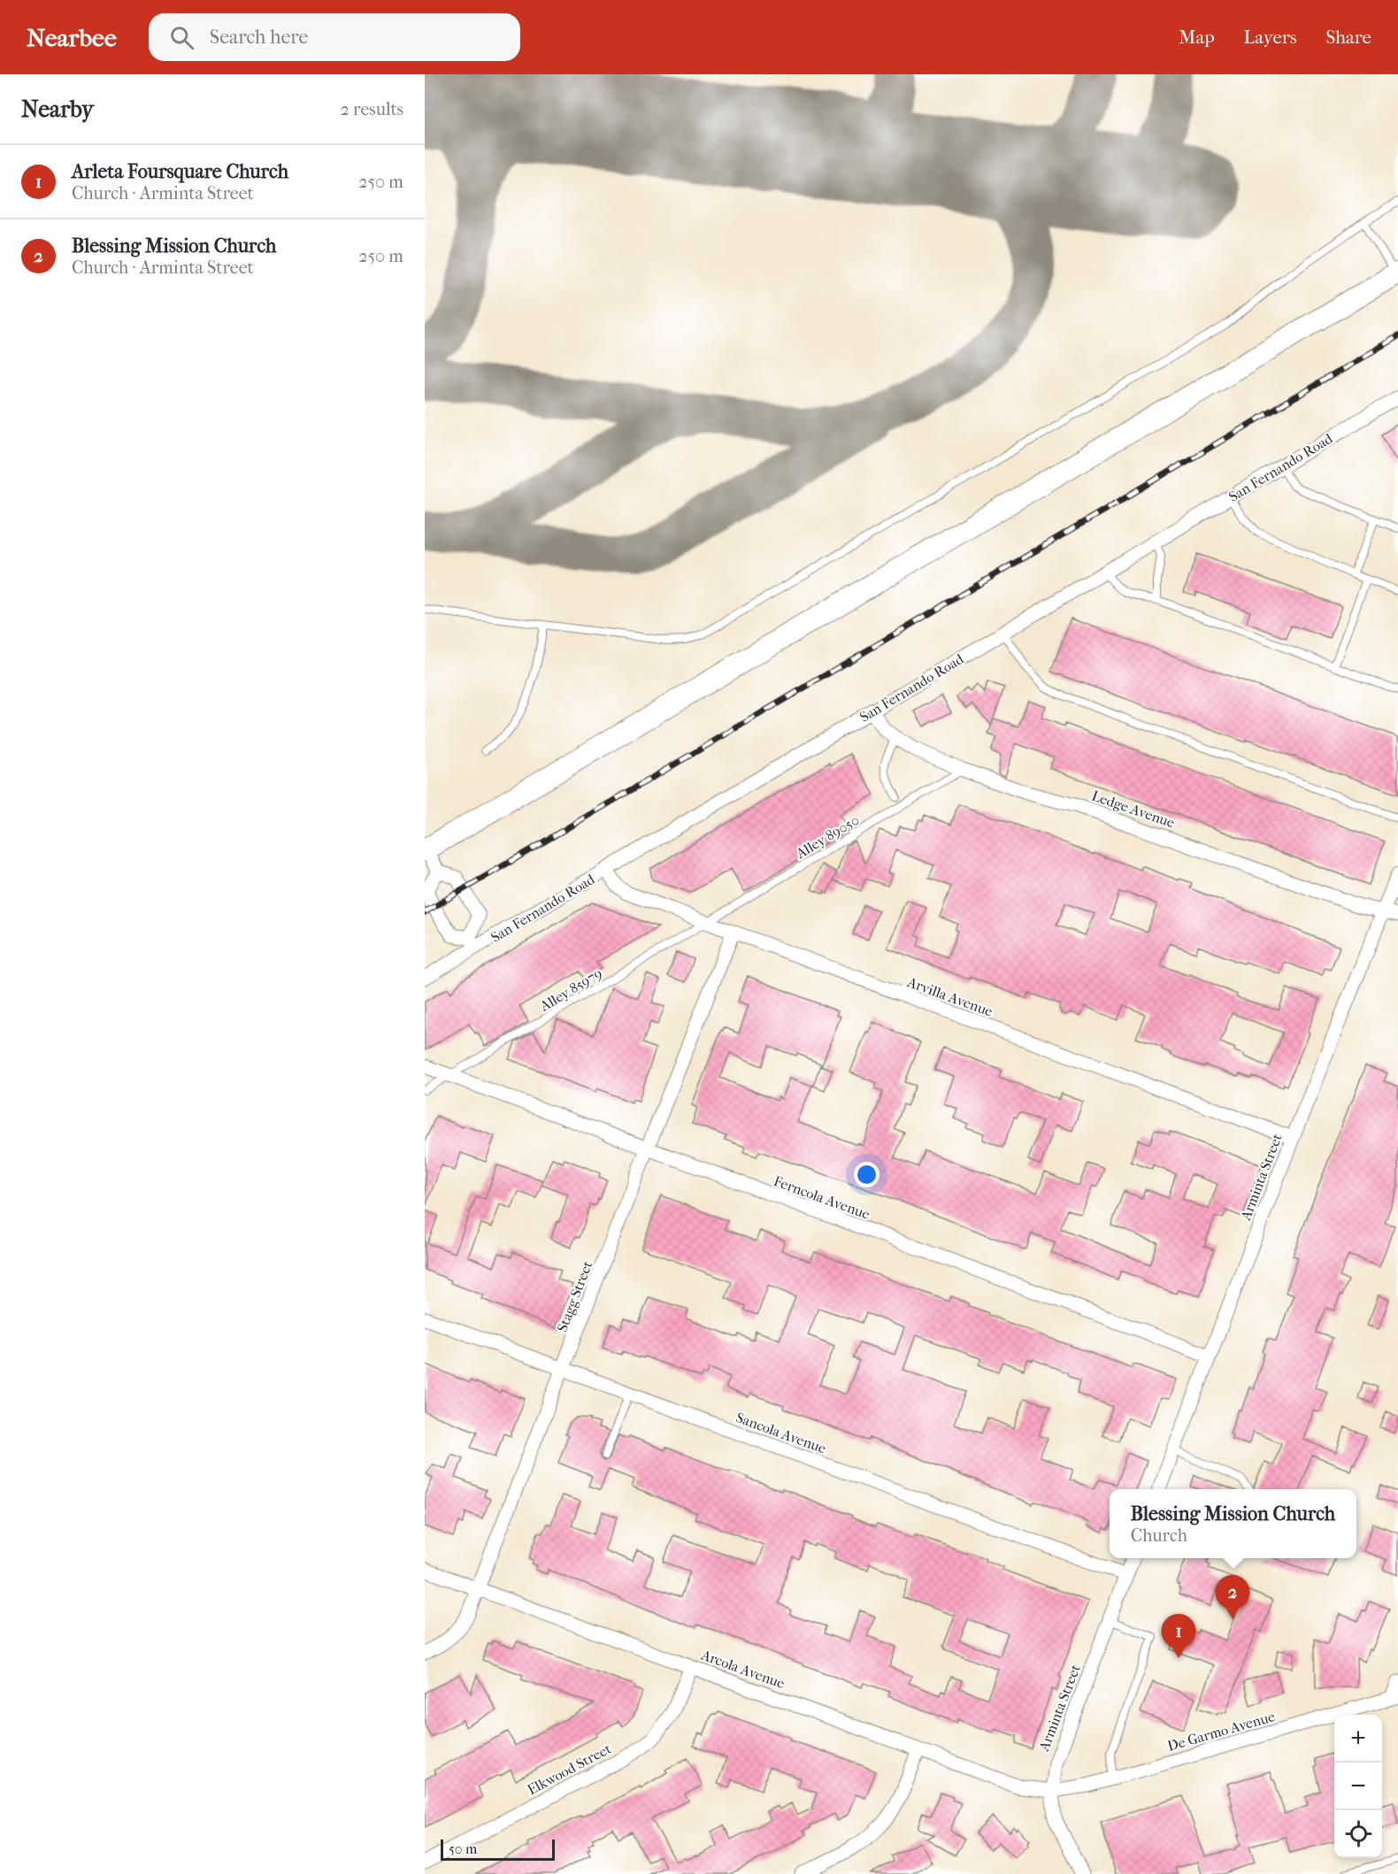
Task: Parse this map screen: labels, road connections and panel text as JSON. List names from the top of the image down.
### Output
{
  "streets": {
    "street": [
      "San Fernando Road",
      "Ledge Avenue",
      "Arvilla Avenue",
      "Arminta Street",
      "Ferncola Avenue",
      "Stagg Street",
      "Sancola Avenue",
      "Arcola Avenue",
      "De Garmo Avenue",
      "Elkwood Street"
    ],
    "lane": ["Alley 89050", "Alley 85979"]
  },
  "crossings": [
    ["San Fernando Road", "Ledge Avenue"],
    ["San Fernando Road", "Arvilla Avenue"],
    ["Ledge Avenue", "Alley 89050"],
    ["Ledge Avenue", "Arminta Street"],
    ["Alley 89050", "Alley 85979"],
    ["Alley 89050", "Arvilla Avenue"],
    ["Alley 85979", "Arvilla Avenue"],
    ["Alley 85979", "Ferncola Avenue"],
    ["Arvilla Avenue", "Arminta Street"],
    ["Arvilla Avenue", "Stagg Street"],
    ["Arminta Street", "Ferncola Avenue"],
    ["Arminta Street", "Sancola Avenue"],
    ["Arminta Street", "Arcola Avenue"],
    ["Arminta Street", "De Garmo Avenue"],
    ["Ferncola Avenue", "Stagg Street"],
    ["Stagg Street", "Sancola Avenue"],
    ["Stagg Street", "Arcola Avenue"],
    ["Arcola Avenue", "De Garmo Avenue"],
    ["Arcola Avenue", "Elkwood Street"]
  ],
  "scale_bar": "50 m",
  "page": {
    "header": "Nearbee",
    "search": "Search here",
    "nav": ["Map", "Layers", "Share"],
    "heading": ["Nearby", "2 results"],
    "list": [
      {
        "mark": "1",
        "name": "Arleta Foursquare Church",
        "note": "Church · Arminta Street",
        "value": "250 m"
      },
      {
        "mark": "2",
        "name": "Blessing Mission Church",
        "note": "Church · Arminta Street",
        "value": "250 m"
      }
    ],
    "popup": ["Blessing Mission Church", "Church"],
    "pins": ["2", "1"],
    "map_buttons": ["+", "−"],
    "scale": "50 m"
  }
}
